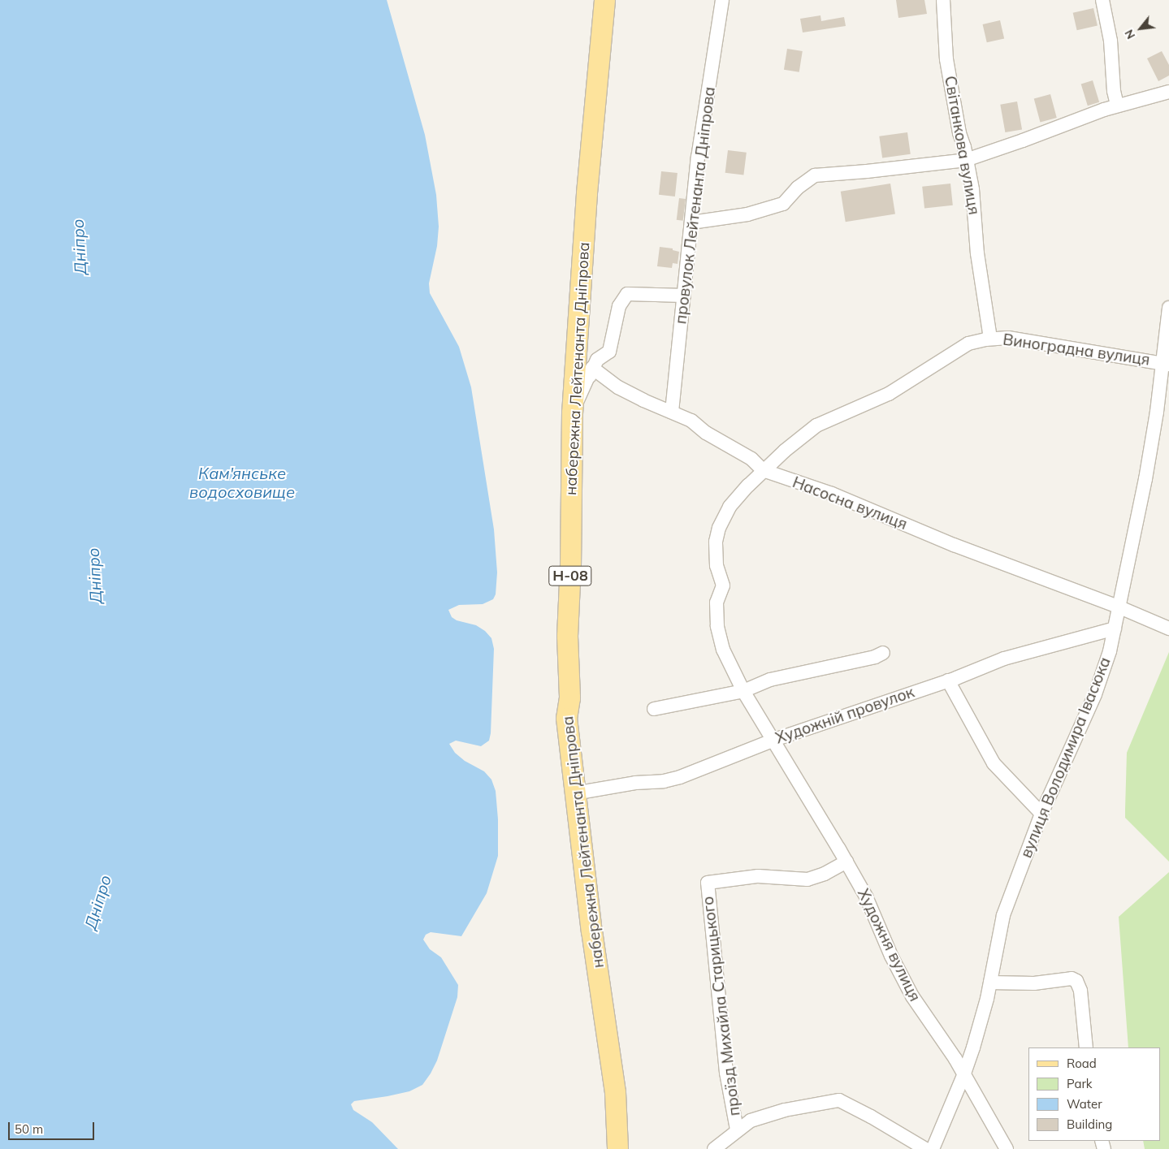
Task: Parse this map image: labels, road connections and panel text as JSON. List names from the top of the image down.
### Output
{
  "streets": {
    "main road": ["набережна Лейтенанта Дніпрова", "Н-08"],
    "street": [
      "Світанкова вулиця",
      "провулок Лейтенанта Дніпрова",
      "Виноградна вулиця",
      "Насосна вулиця",
      "Художній провулок",
      "вулиця Володимира Івасюка",
      "Художня вулиця",
      "проїзд Михайла Старицького"
    ]
  },
  "crossings": [
    ["Світанкова вулиця", "Виноградна вулиця"],
    ["провулок Лейтенанта Дніпрова", "Насосна вулиця"],
    ["Виноградна вулиця", "Насосна вулиця"],
    ["Виноградна вулиця", "Художній провулок"],
    ["Виноградна вулиця", "вулиця Володимира Івасюка"],
    ["Виноградна вулиця", "Художня вулиця"],
    ["набережна Лейтенанта Дніпрова", "Насосна вулиця"],
    ["набережна Лейтенанта Дніпрова", "Художній провулок"],
    ["Насосна вулиця", "вулиця Володимира Івасюка"],
    ["Художній провулок", "вулиця Володимира Івасюка"],
    ["Художній провулок", "Художня вулиця"],
    ["вулиця Володимира Івасюка", "Художня вулиця"],
    ["Художня вулиця", "проїзд Михайла Старицького"]
  ],
  "water": ["Дніпро", "Кам'янське водосховище"],
  "legend": [
    "Road",
    "Park",
    "Water",
    "Building"
  ],
  "scale_bar": "50 m",
  "north": "bottom left"
}
